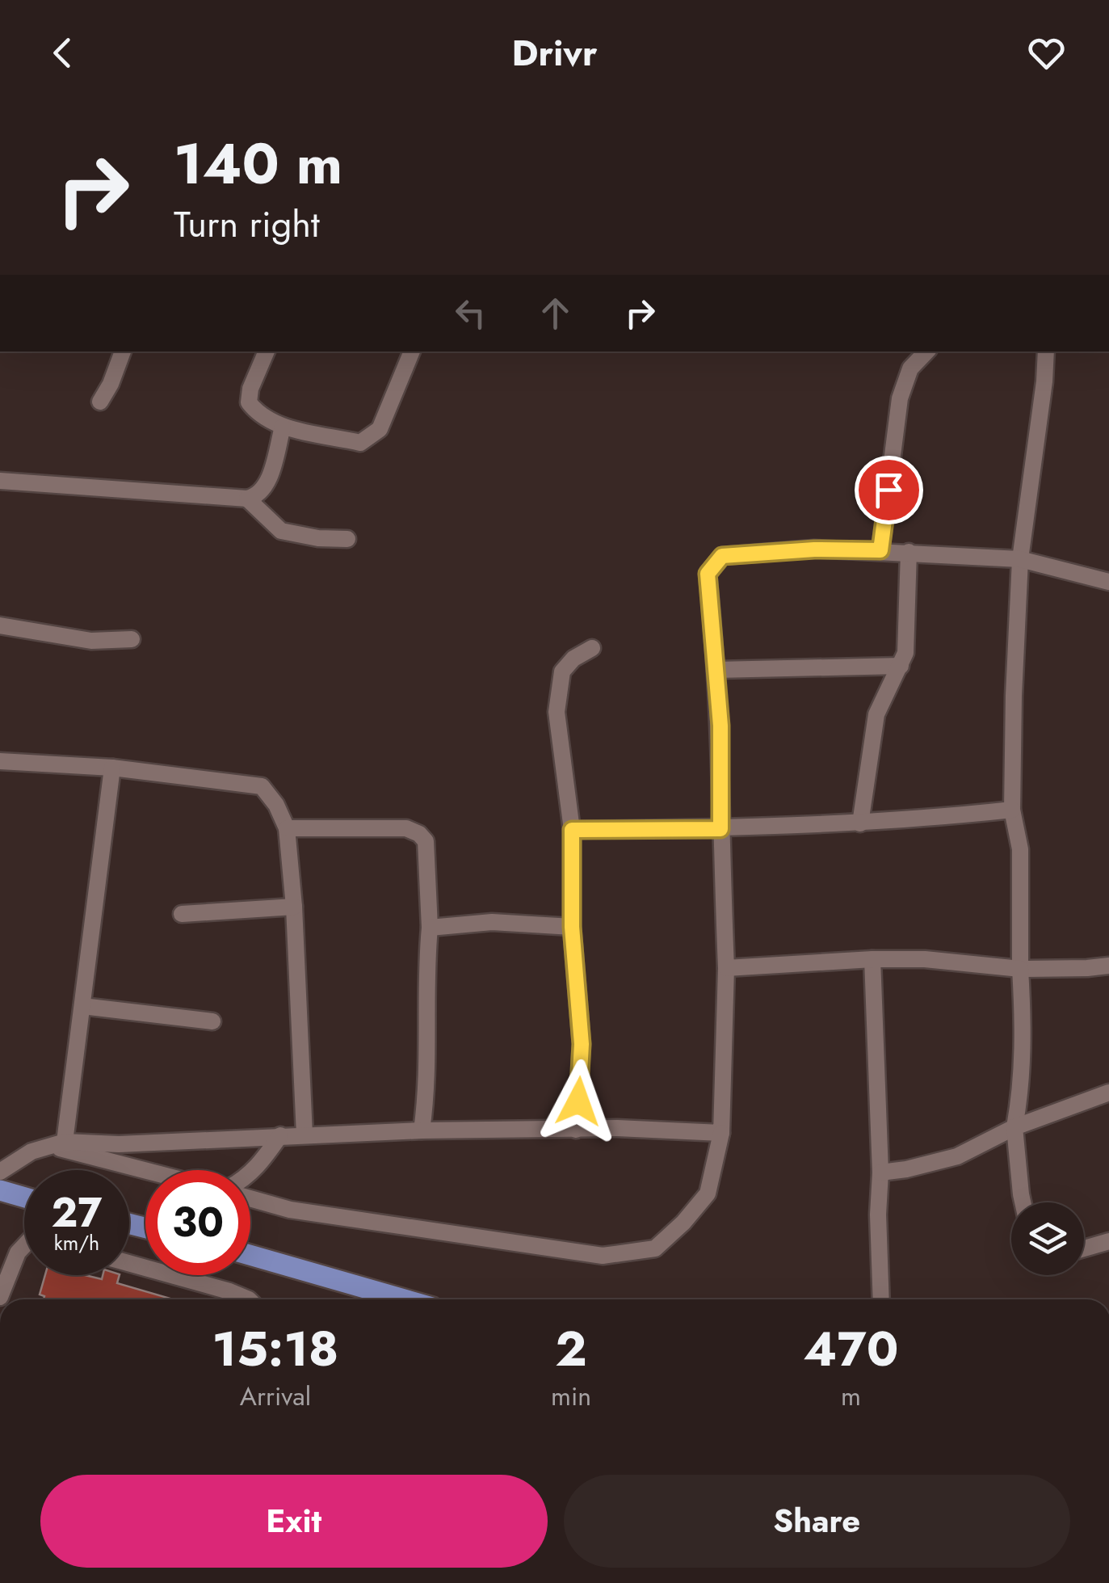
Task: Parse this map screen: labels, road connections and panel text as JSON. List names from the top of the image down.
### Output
{
  "page": {
    "header": "Drivr",
    "turn": ["140 m", "Turn right"],
    "speed": "27 km/h",
    "limit": "30",
    "eta": [
      "15:18",
      "Arrival",
      "2",
      "min",
      "470",
      "m"
    ],
    "buttons": ["Exit", "Share"]
  }
}
